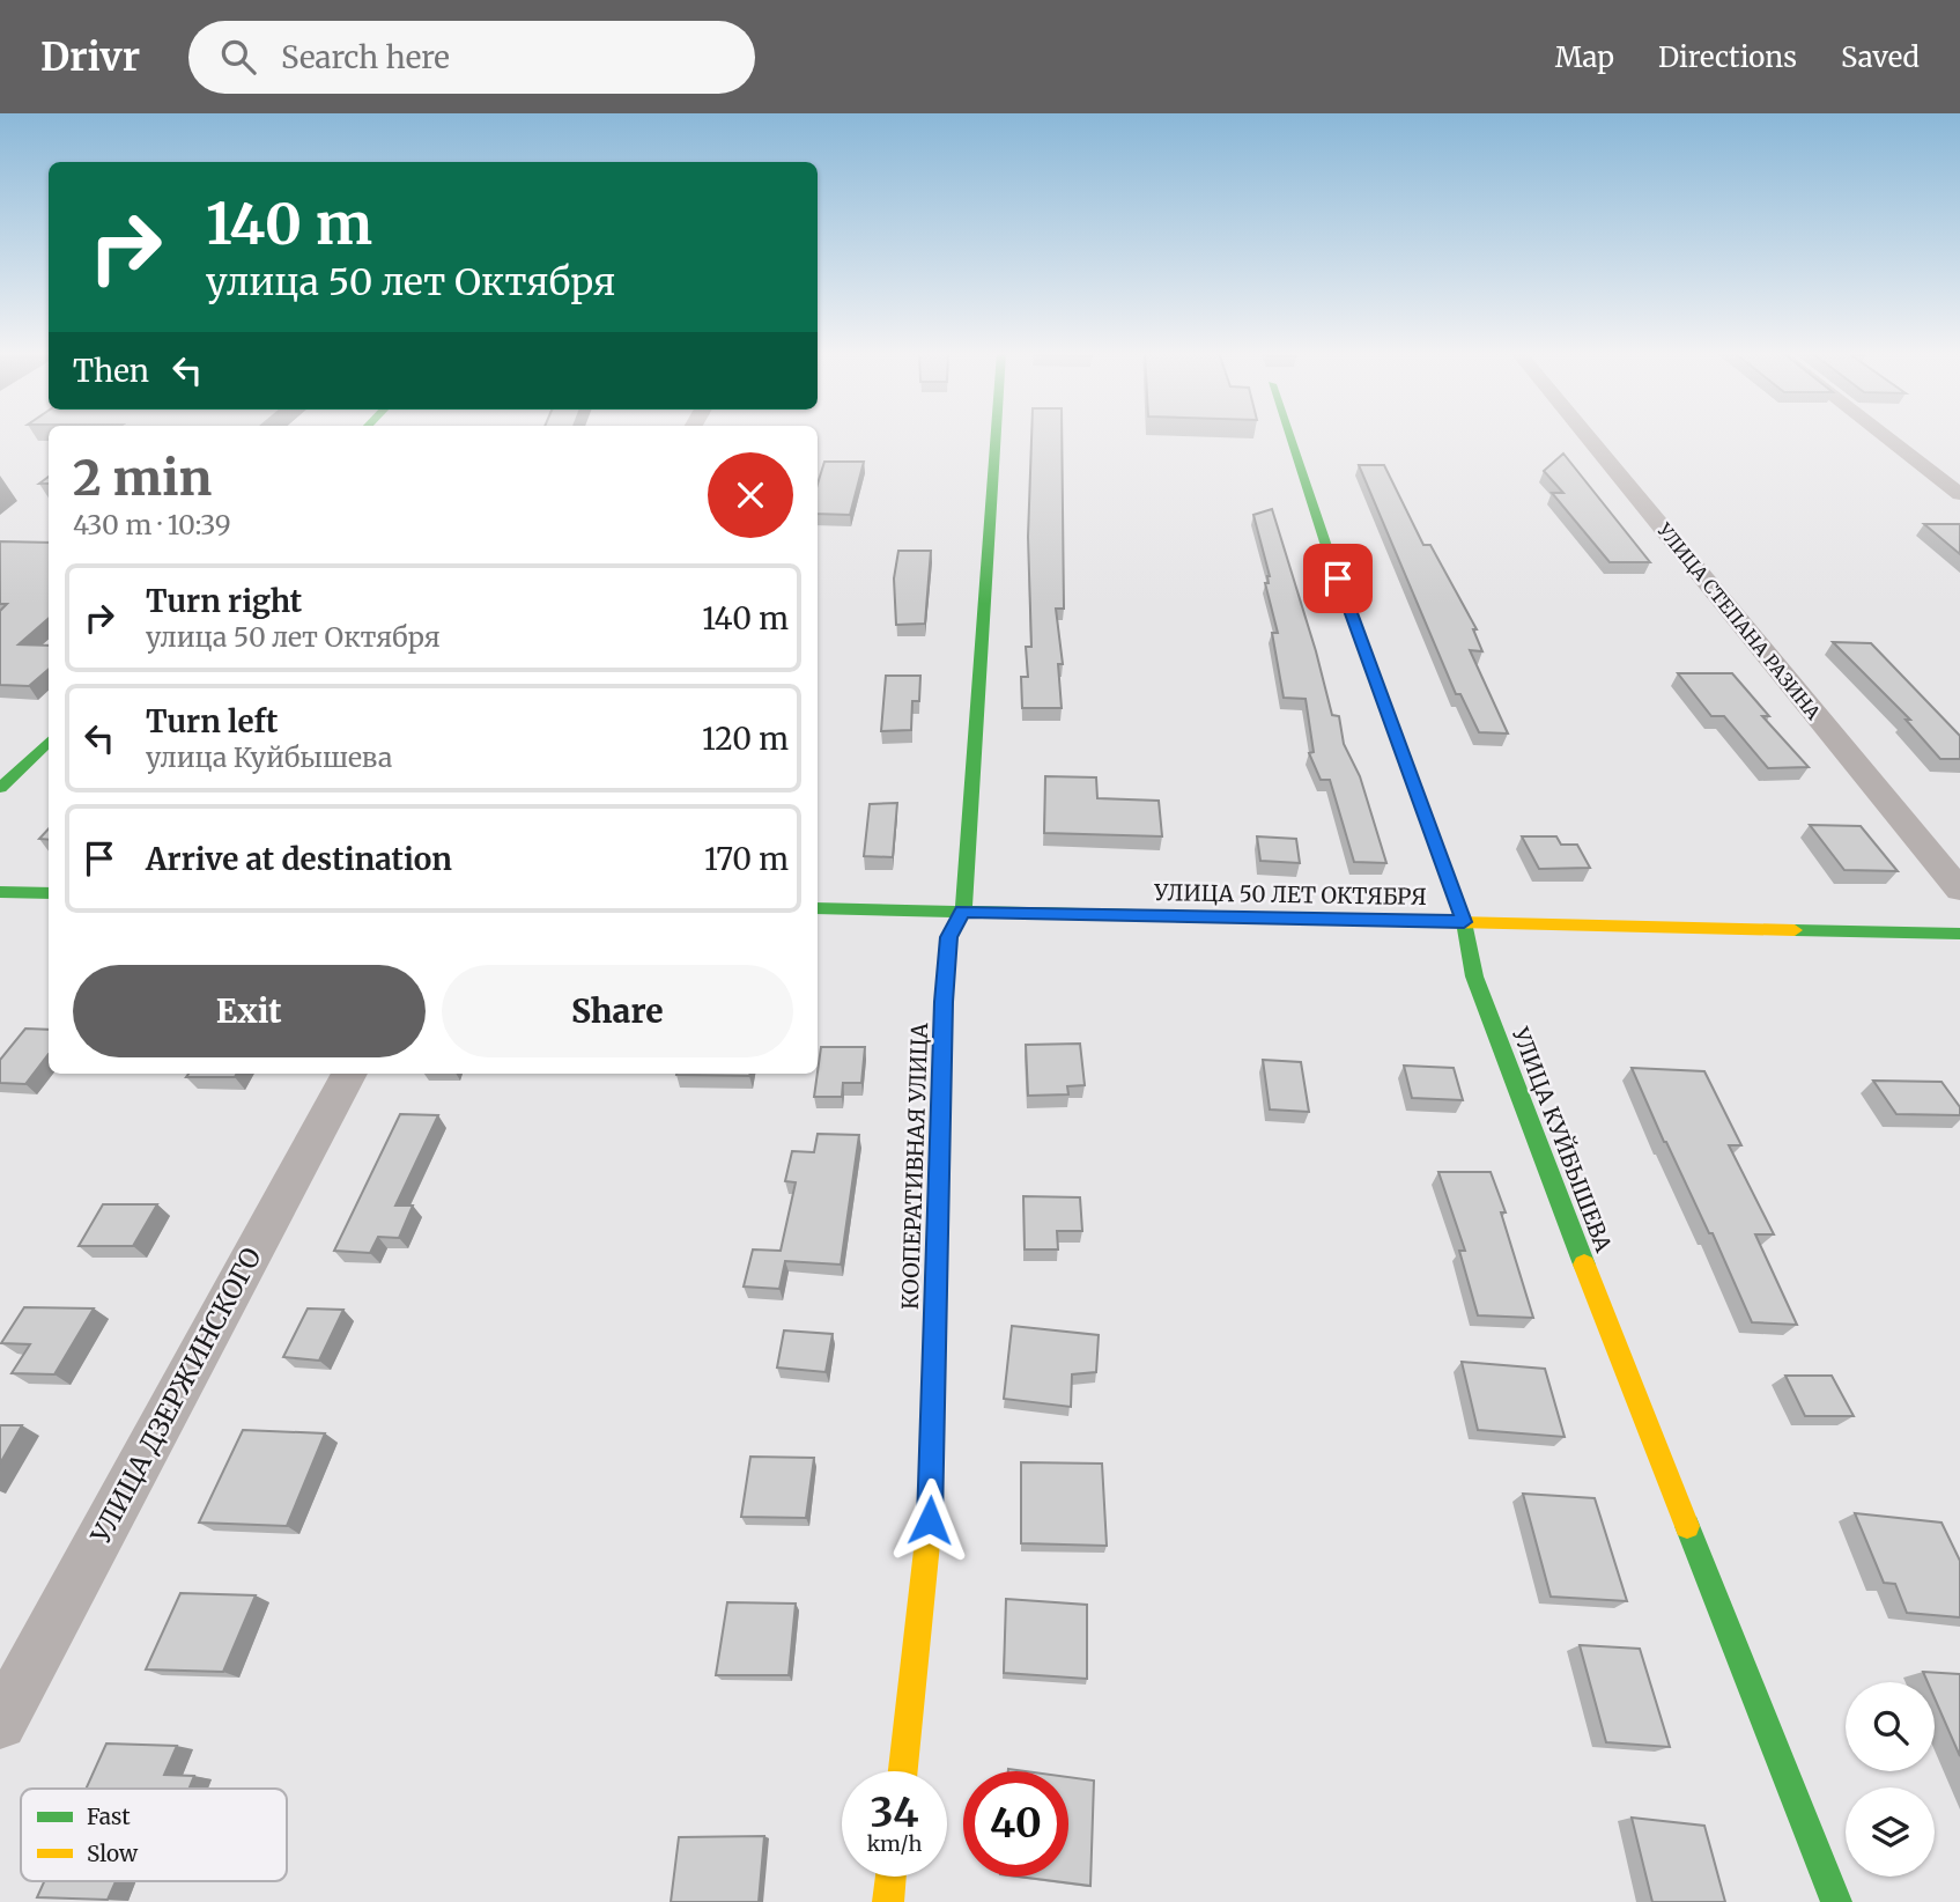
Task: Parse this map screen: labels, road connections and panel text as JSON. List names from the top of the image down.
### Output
{
  "streets": {
    "street": [
      "УЛИЦА СТЕПАНА РАЗИНА",
      "УЛИЦА 50 ЛЕТ ОКТЯБРЯ",
      "УЛИЦА КУЙБЫШЕВА",
      "КООПЕРАТИВНАЯ УЛИЦА",
      "УЛИЦА ДЗЕРЖИНСКОГО"
    ]
  },
  "crossings": [
    ["УЛИЦА 50 ЛЕТ ОКТЯБРЯ", "УЛИЦА КУЙБЫШЕВА"],
    ["УЛИЦА 50 ЛЕТ ОКТЯБРЯ", "КООПЕРАТИВНАЯ УЛИЦА"]
  ],
  "legend": ["Fast", "Slow"],
  "page": {
    "header": "Drivr",
    "search": "Search here",
    "nav": ["Map", "Directions", "Saved"],
    "turn": ["140 m", "улица 50 лет Октября"],
    "then": "Then",
    "heading": ["2 min", "430 m · 10:39"],
    "list": [
      {
        "name": "Turn right",
        "note": "улица 50 лет Октября",
        "value": "140 m"
      },
      {
        "name": "Turn left",
        "note": "улица Куйбышева",
        "value": "120 m"
      },
      {
        "name": "Arrive at destination",
        "value": "170 m"
      }
    ],
    "buttons": ["Exit", "Share"],
    "speed": "34 km/h",
    "limit": "40"
  }
}
